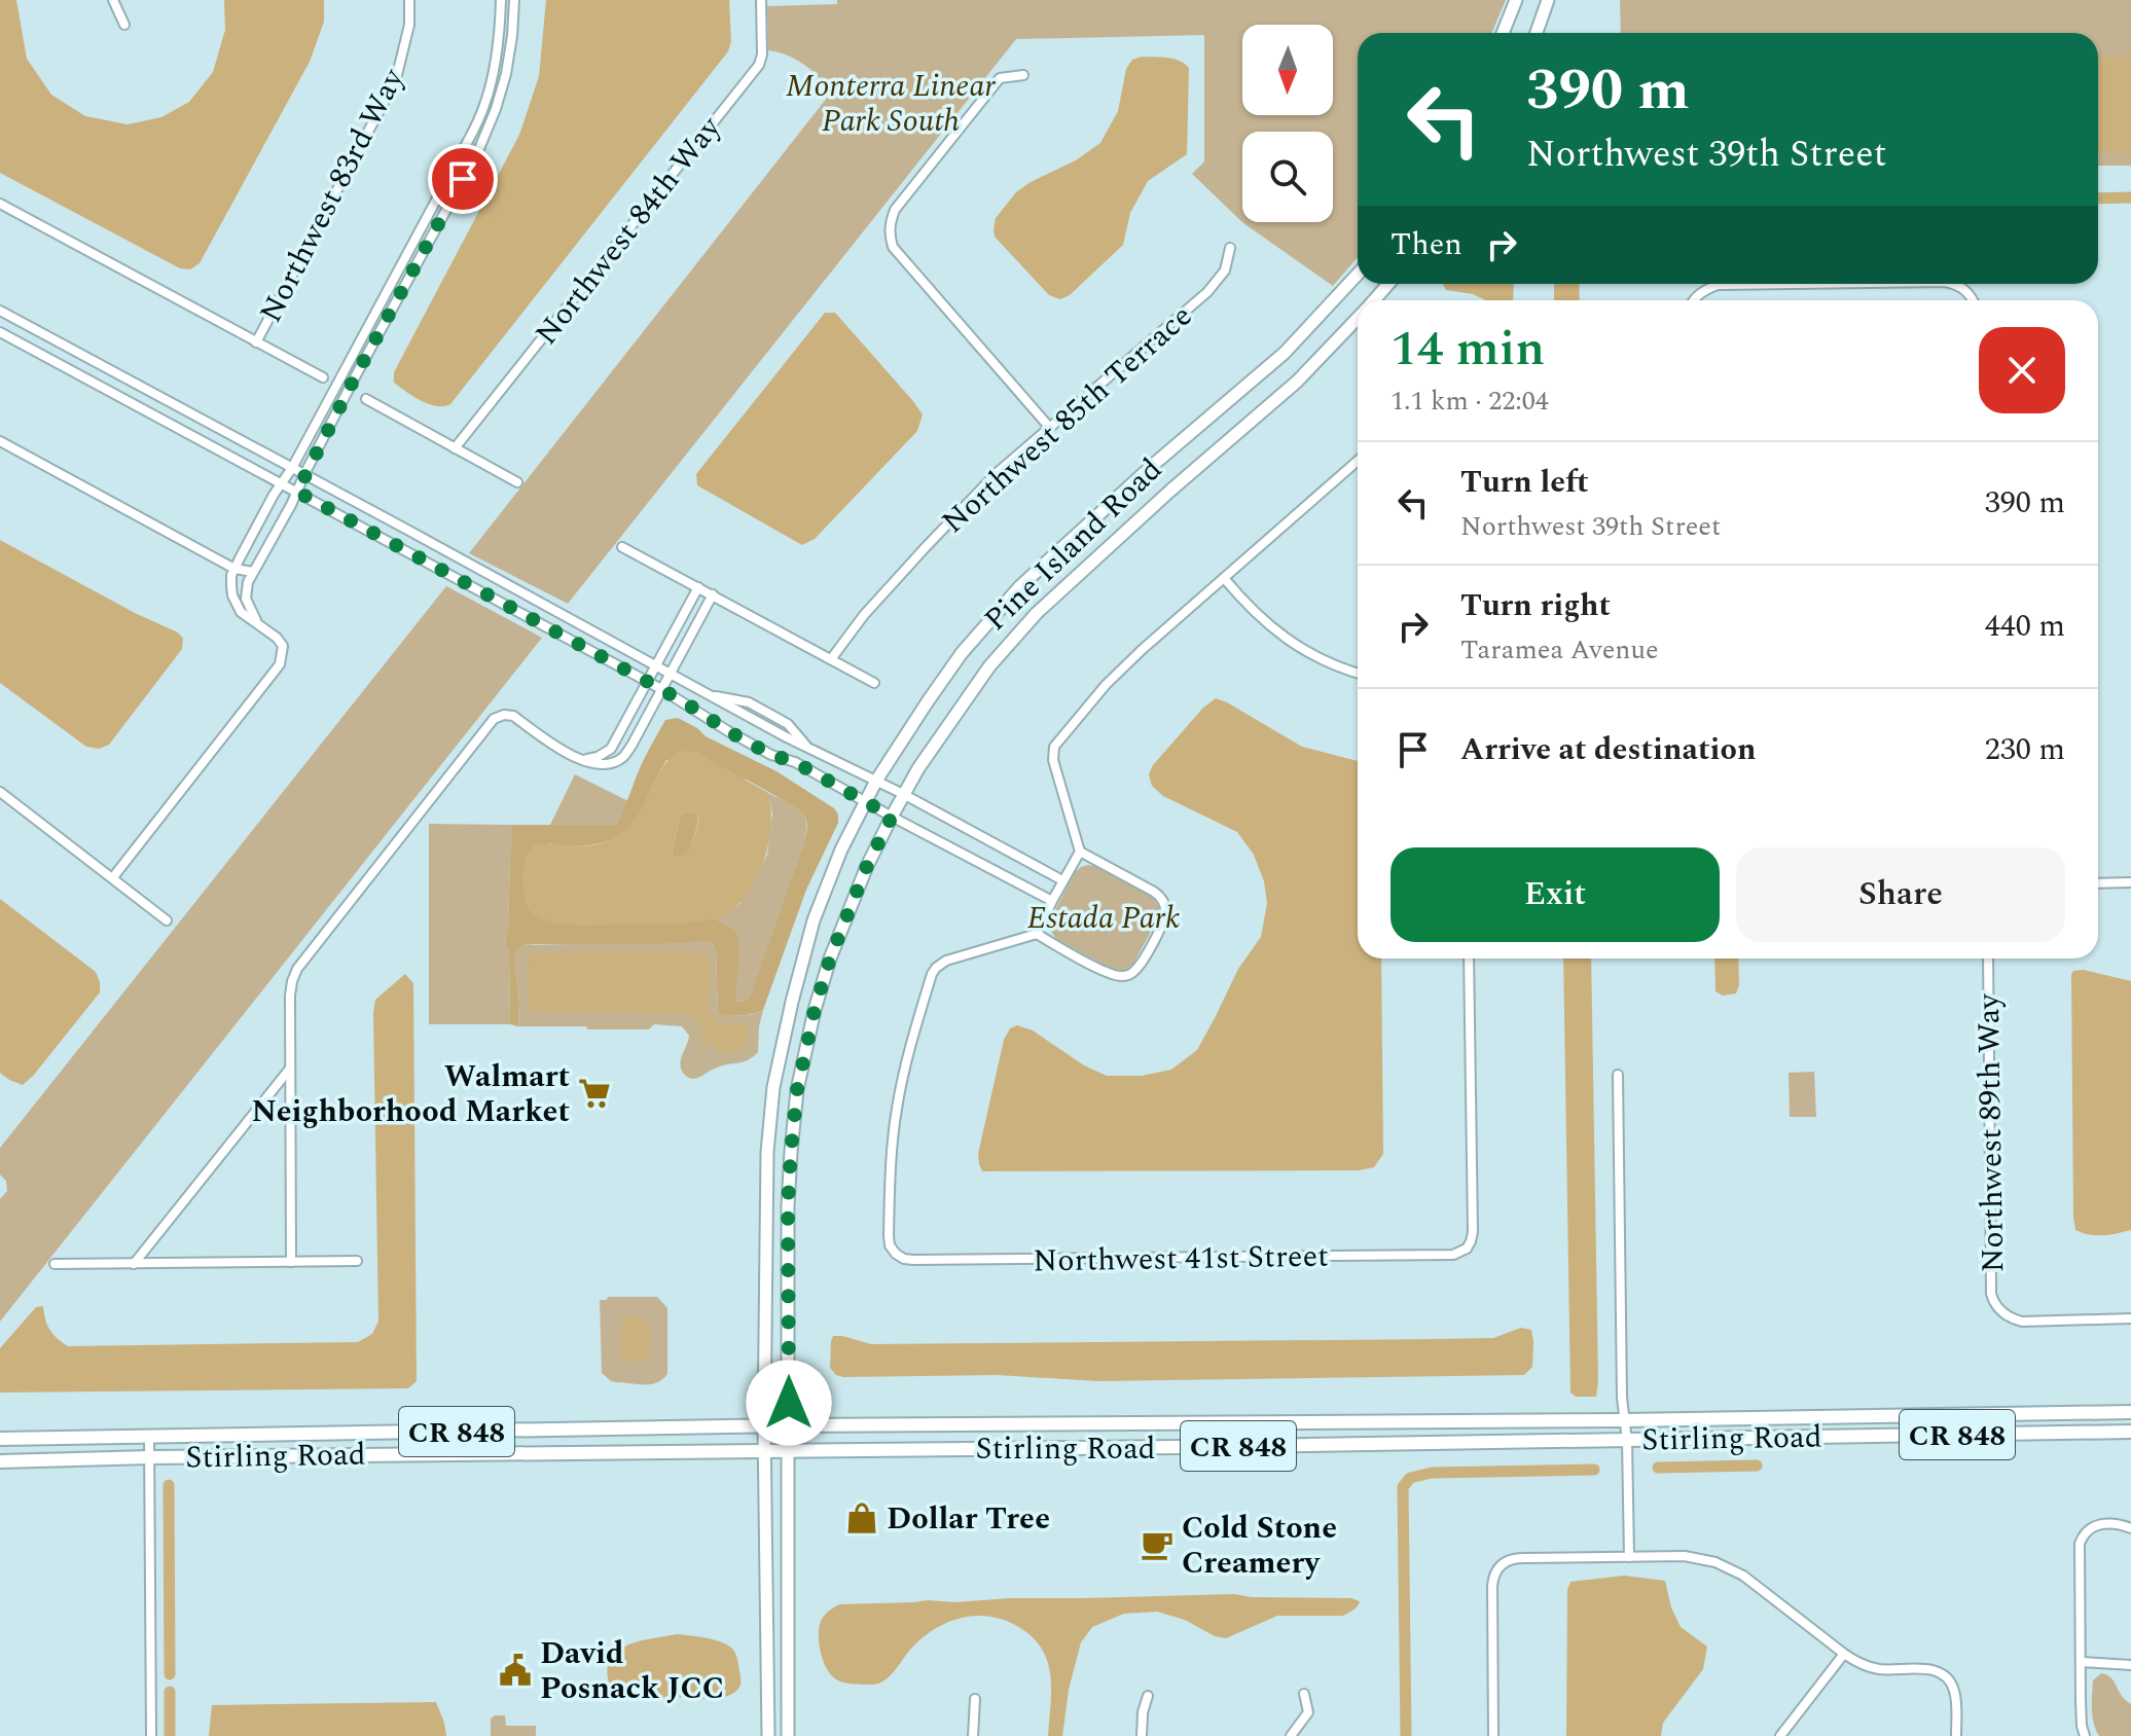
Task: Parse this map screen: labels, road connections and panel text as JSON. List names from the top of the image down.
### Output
{
  "streets": {
    "main road": ["Pine Island Road", "CR 848", "Stirling Road"],
    "street": [
      "Northwest 83rd Way",
      "Northwest 84th Way",
      "Northwest 85th Terrace",
      "Northwest 89th Way",
      "Northwest 41st Street"
    ]
  },
  "crossings": [
    ["Pine Island Road", "Stirling Road"]
  ],
  "parks": ["Monterra Linear Park South", "Estada Park"],
  "places": {
    "supermarket": ["Walmart Neighborhood Market"],
    "shop": ["Dollar Tree"],
    "cafe": ["Cold Stone Creamery"],
    "public building": ["David Posnack JCC"]
  },
  "north": "bottom",
  "page": {
    "turn": ["390 m", "Northwest 39th Street"],
    "then": "Then",
    "heading": ["14 min", "1.1 km · 22:04"],
    "list": [
      {
        "name": "Turn left",
        "note": "Northwest 39th Street",
        "value": "390 m"
      },
      {
        "name": "Turn right",
        "note": "Taramea Avenue",
        "value": "440 m"
      },
      {
        "name": "Arrive at destination",
        "value": "230 m"
      }
    ],
    "buttons": ["Exit", "Share"]
  }
}
